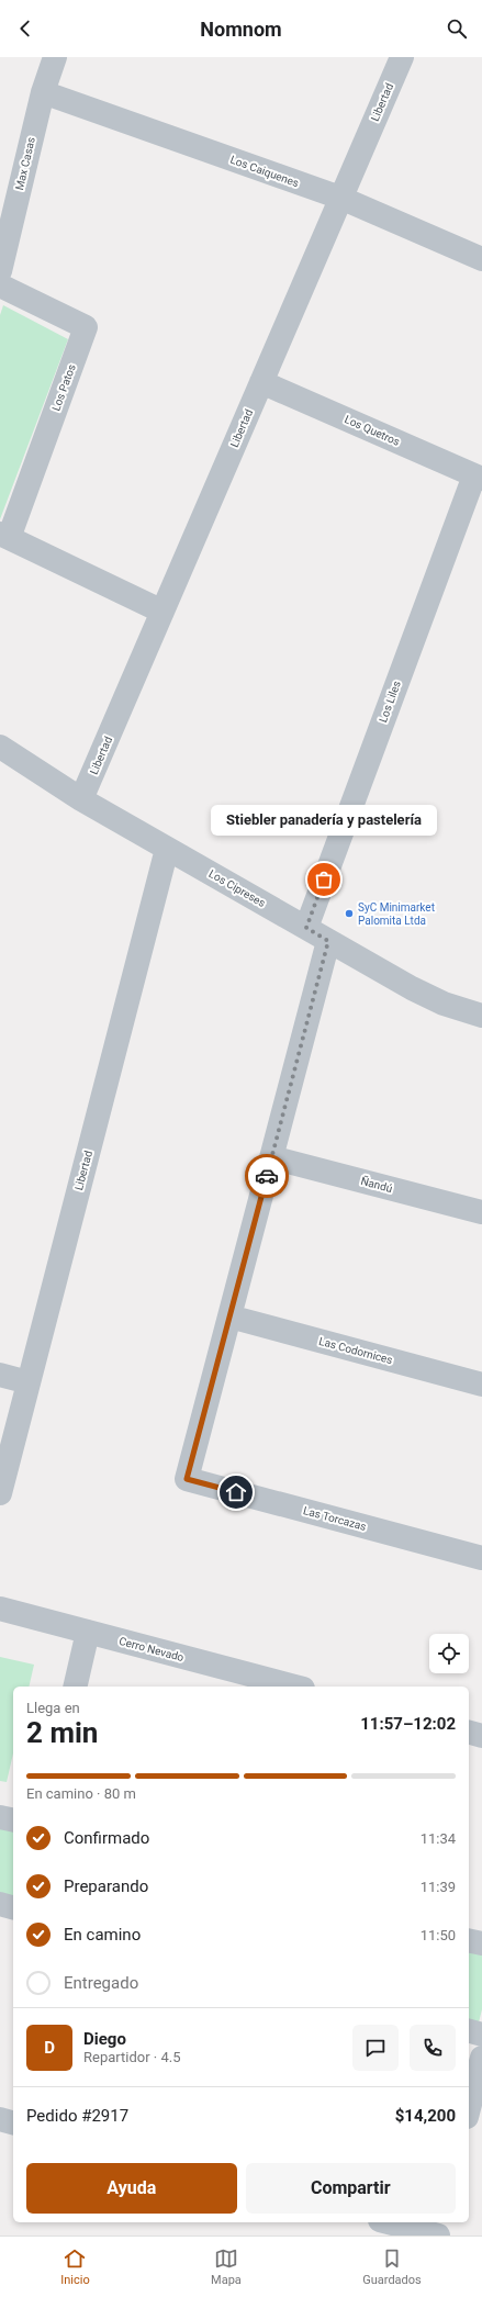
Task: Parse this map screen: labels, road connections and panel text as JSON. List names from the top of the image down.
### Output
{
  "streets": {
    "street": [
      "Libertad",
      "Max Casas",
      "Los Caiquenes",
      "Los Patos",
      "Los Quetros",
      "Los Liles",
      "Los Cipreses",
      "Ñandú",
      "Las Codornices",
      "Las Torcazas",
      "Cerro Nevado"
    ]
  },
  "crossings": [
    ["Libertad", "Los Caiquenes"],
    ["Libertad", "Los Patos"],
    ["Libertad", "Los Quetros"],
    ["Libertad", "Los Cipreses"],
    ["Max Casas", "Los Caiquenes"],
    ["Los Quetros", "Los Liles"],
    ["Los Liles", "Los Cipreses"],
    ["Las Codornices", "Las Torcazas"]
  ],
  "places": ["Stiebler panadería y pastelería", "SyC Minimarket Palomita Ltda"],
  "page": {
    "header": "Nomnom",
    "bubble": "Stiebler panadería y pastelería",
    "heading": ["2 min", "Llega en", "11:57–12:02"],
    "panel": [
      "Diego",
      "Repartidor · 4.5",
      "Pedido #2917",
      "$14,200"
    ],
    "bar": "En camino · 80 m",
    "list": [
      ["Confirmado", "11:34"],
      ["Preparando", "11:39"],
      ["En camino", "11:50"],
      "Entregado"
    ],
    "round": "D",
    "buttons": ["Ayuda", "Compartir"],
    "tabs": ["Inicio", "Mapa", "Guardados"]
  }
}
